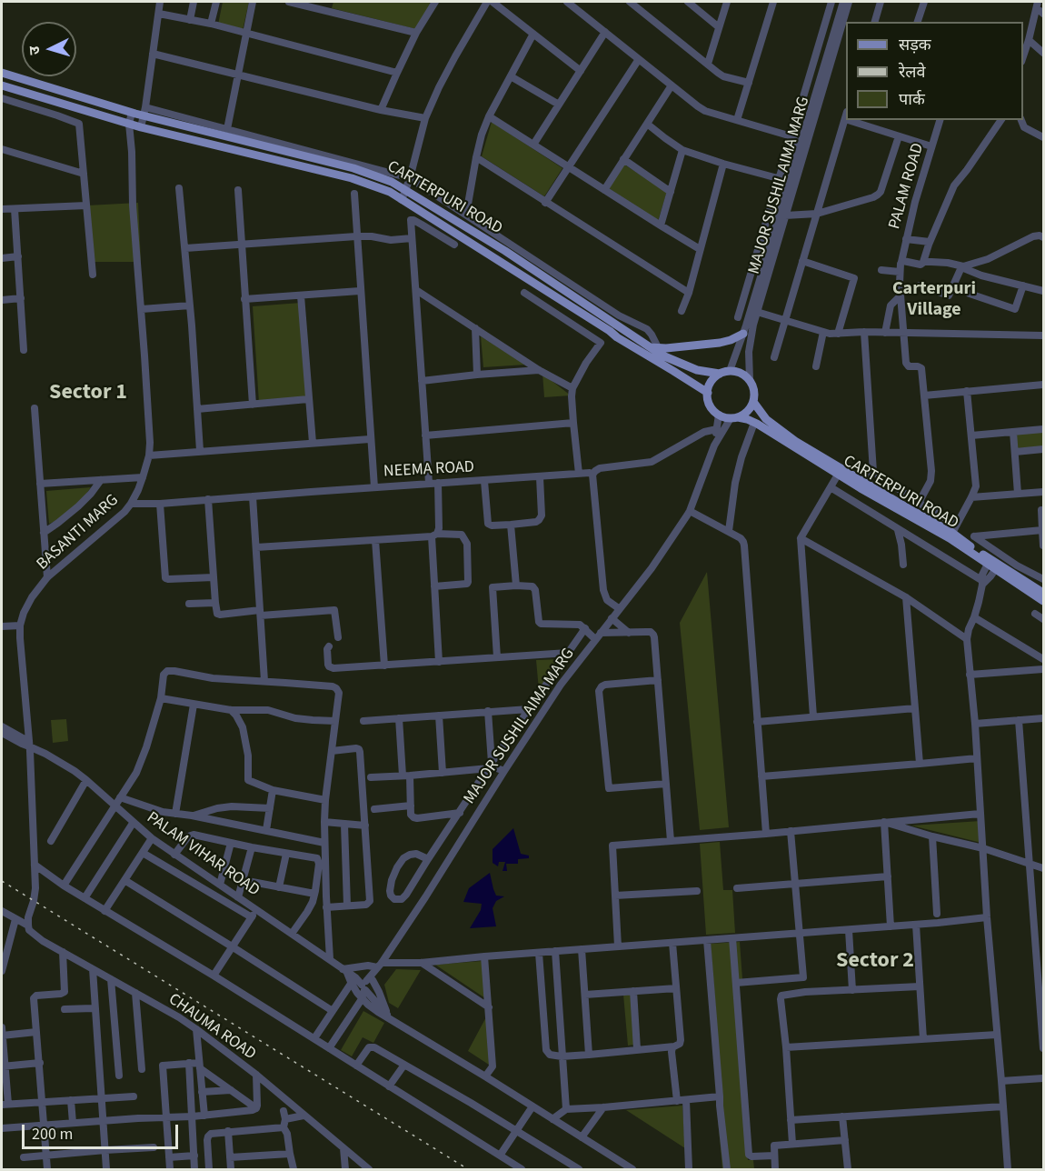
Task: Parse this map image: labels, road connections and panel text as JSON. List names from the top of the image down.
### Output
{
  "streets": {
    "main road": ["CARTERPURI ROAD"],
    "street": [
      "MAJOR SUSHIL AIMA MARG",
      "PALAM ROAD",
      "NEEMA ROAD",
      "BASANTI MARG",
      "PALAM VIHAR ROAD",
      "CHAUMA ROAD"
    ]
  },
  "crossings": [
    ["MAJOR SUSHIL AIMA MARG", "CARTERPURI ROAD"],
    ["MAJOR SUSHIL AIMA MARG", "NEEMA ROAD"],
    ["CARTERPURI ROAD", "BASANTI MARG"],
    ["NEEMA ROAD", "BASANTI MARG"],
    ["BASANTI MARG", "PALAM VIHAR ROAD"],
    ["BASANTI MARG", "CHAUMA ROAD"]
  ],
  "districts": ["Carterpuri Village", "Sector 1", "Sector 2"],
  "legend": ["सड़क", "रेलवे", "पार्क"],
  "scale_bar": "200 m",
  "north": "left"
}
